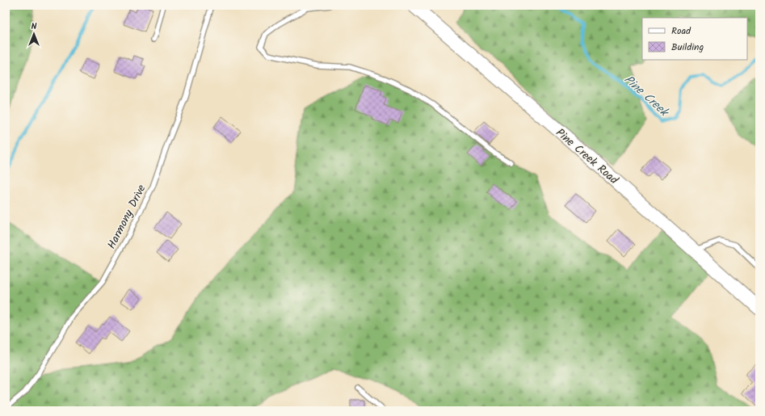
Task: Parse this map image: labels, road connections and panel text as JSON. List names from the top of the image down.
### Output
{
  "streets": {
    "street": ["Pine Creek Road"],
    "lane": ["Harmony Drive"]
  },
  "water": ["Pine Creek"],
  "legend": ["Road", "Building"],
  "north": "top"
}
